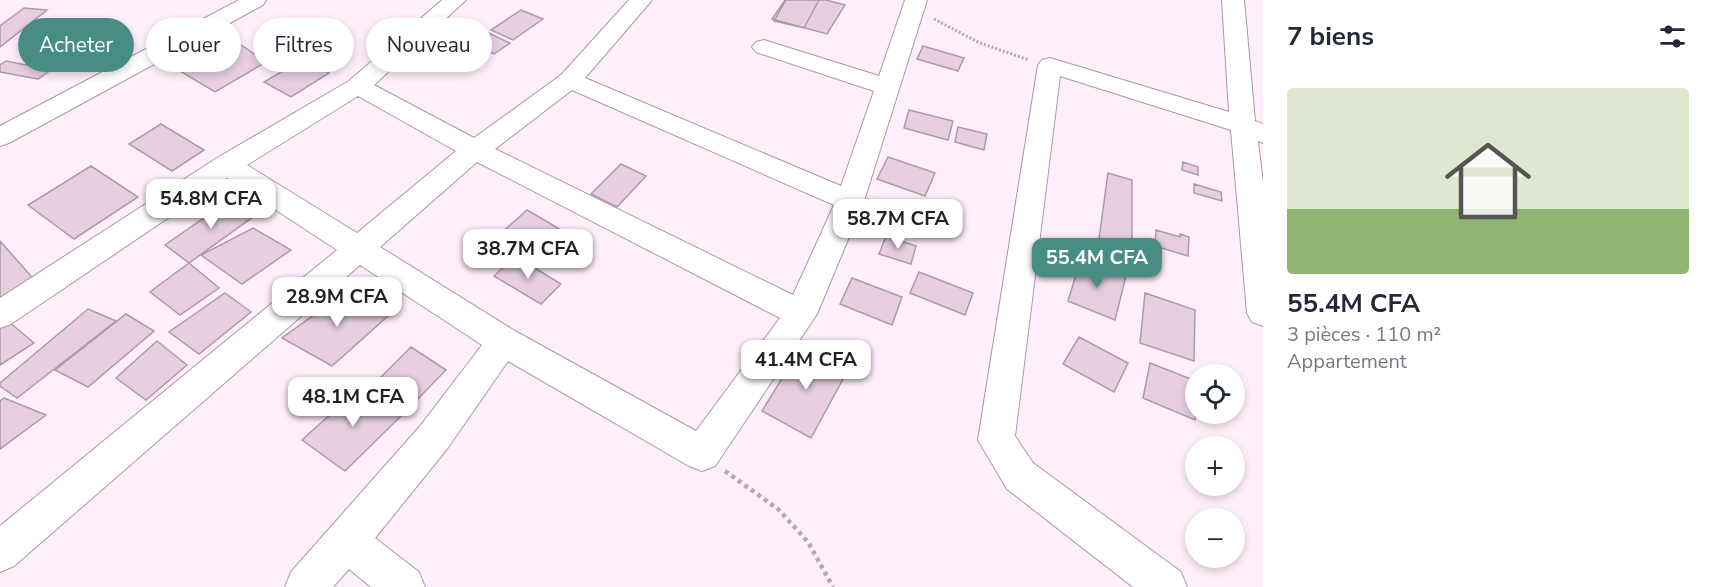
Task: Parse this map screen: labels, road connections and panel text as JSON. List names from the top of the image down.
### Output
{
  "page": {
    "heading": "7 biens",
    "chip": [
      "Acheter",
      "Louer",
      "Filtres",
      "Nouveau"
    ],
    "list": [
      {
        "name": "55.4M CFA",
        "note": "3 pièces · 110 m² · Appartement"
      }
    ],
    "price": [
      "54.8M CFA",
      "58.7M CFA",
      "38.7M CFA",
      "55.4M CFA",
      "28.9M CFA",
      "41.4M CFA",
      "48.1M CFA"
    ],
    "map_buttons": ["+", "−"]
  }
}
